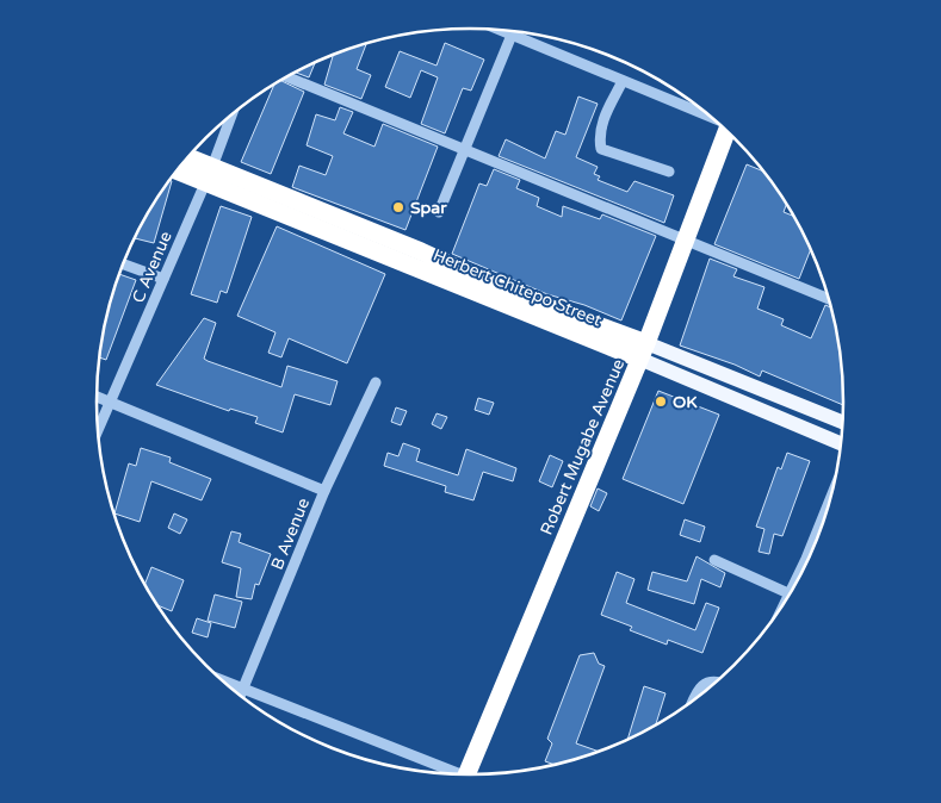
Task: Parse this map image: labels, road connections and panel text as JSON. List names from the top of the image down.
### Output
{
  "streets": {
    "highway": ["Herbert Chitepo Street", "Robert Mugabe Avenue"],
    "street": ["C Avenue", "B Avenue"]
  },
  "crossings": [
    ["C Avenue", "Herbert Chitepo Street"],
    ["Herbert Chitepo Street", "Robert Mugabe Avenue"]
  ],
  "places": ["Spar", "OK"]
}
